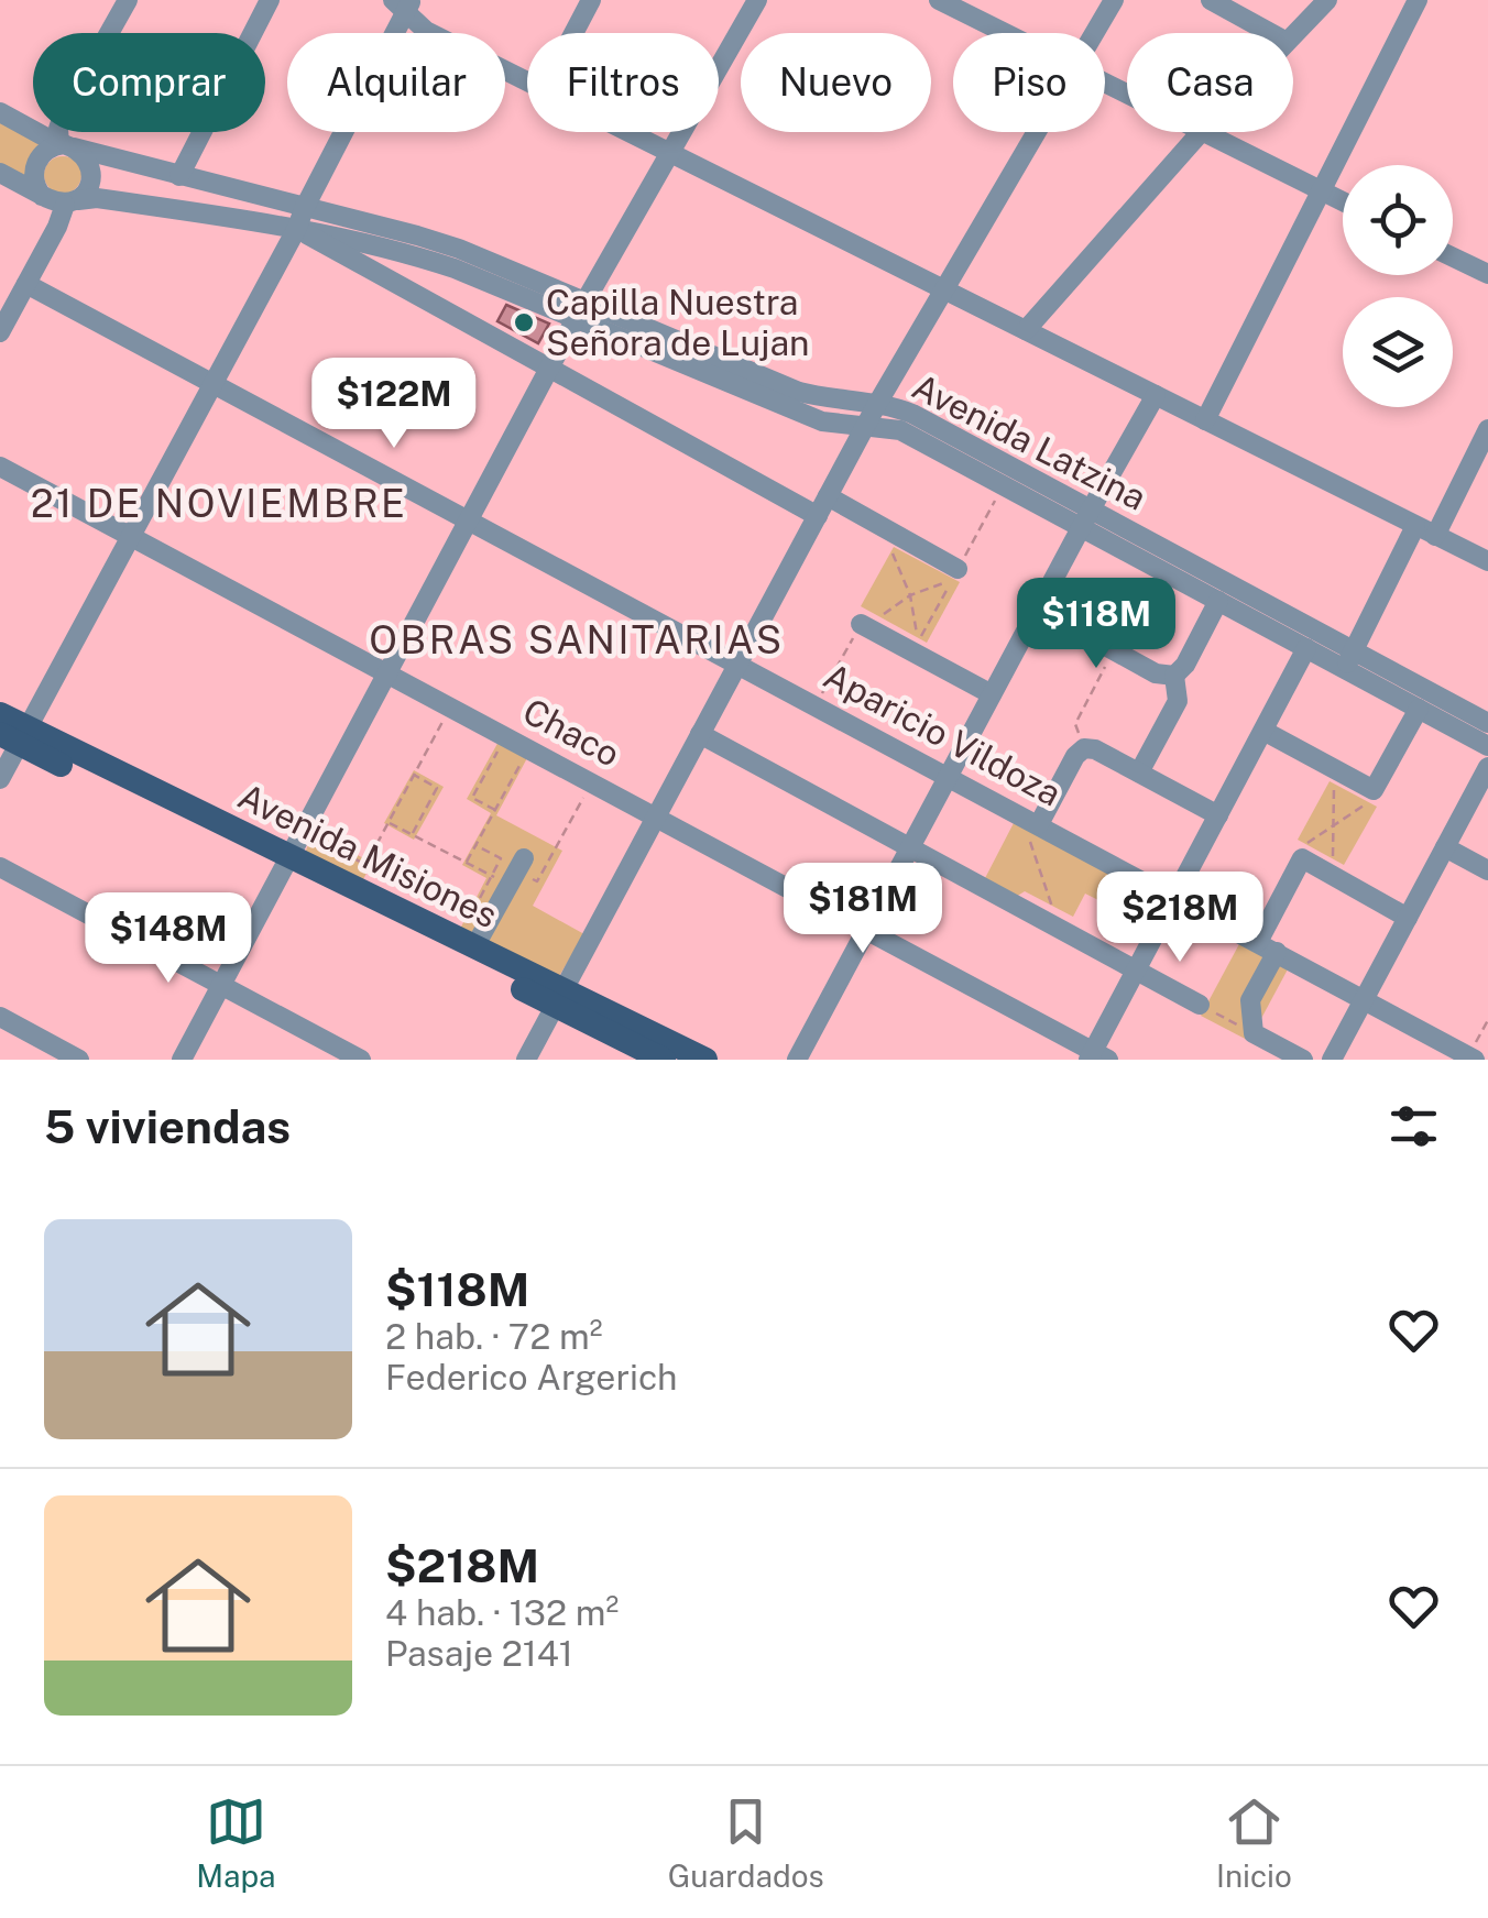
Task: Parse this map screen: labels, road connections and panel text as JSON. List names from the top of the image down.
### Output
{
  "streets": {
    "main road": ["Avenida Misiones"],
    "street": ["Avenida Latzina", "Chaco", "Aparicio Vildoza"]
  },
  "districts": ["21 DE NOVIEMBRE", "OBRAS SANITARIAS"],
  "places": ["Capilla Nuestra Señora de Lujan"],
  "page": {
    "chip": [
      "Comprar",
      "Alquilar",
      "Filtros",
      "Nuevo",
      "Piso",
      "Casa"
    ],
    "price": [
      "$122M",
      "$118M",
      "$181M",
      "$218M",
      "$148M"
    ],
    "heading": "5 viviendas",
    "list": [
      {
        "name": "$118M",
        "note": "2 hab. · 72 m² · Federico Argerich"
      },
      {
        "name": "$218M",
        "note": "4 hab. · 132 m² · Pasaje 2141"
      }
    ],
    "tabs": ["Mapa", "Guardados", "Inicio"]
  }
}
